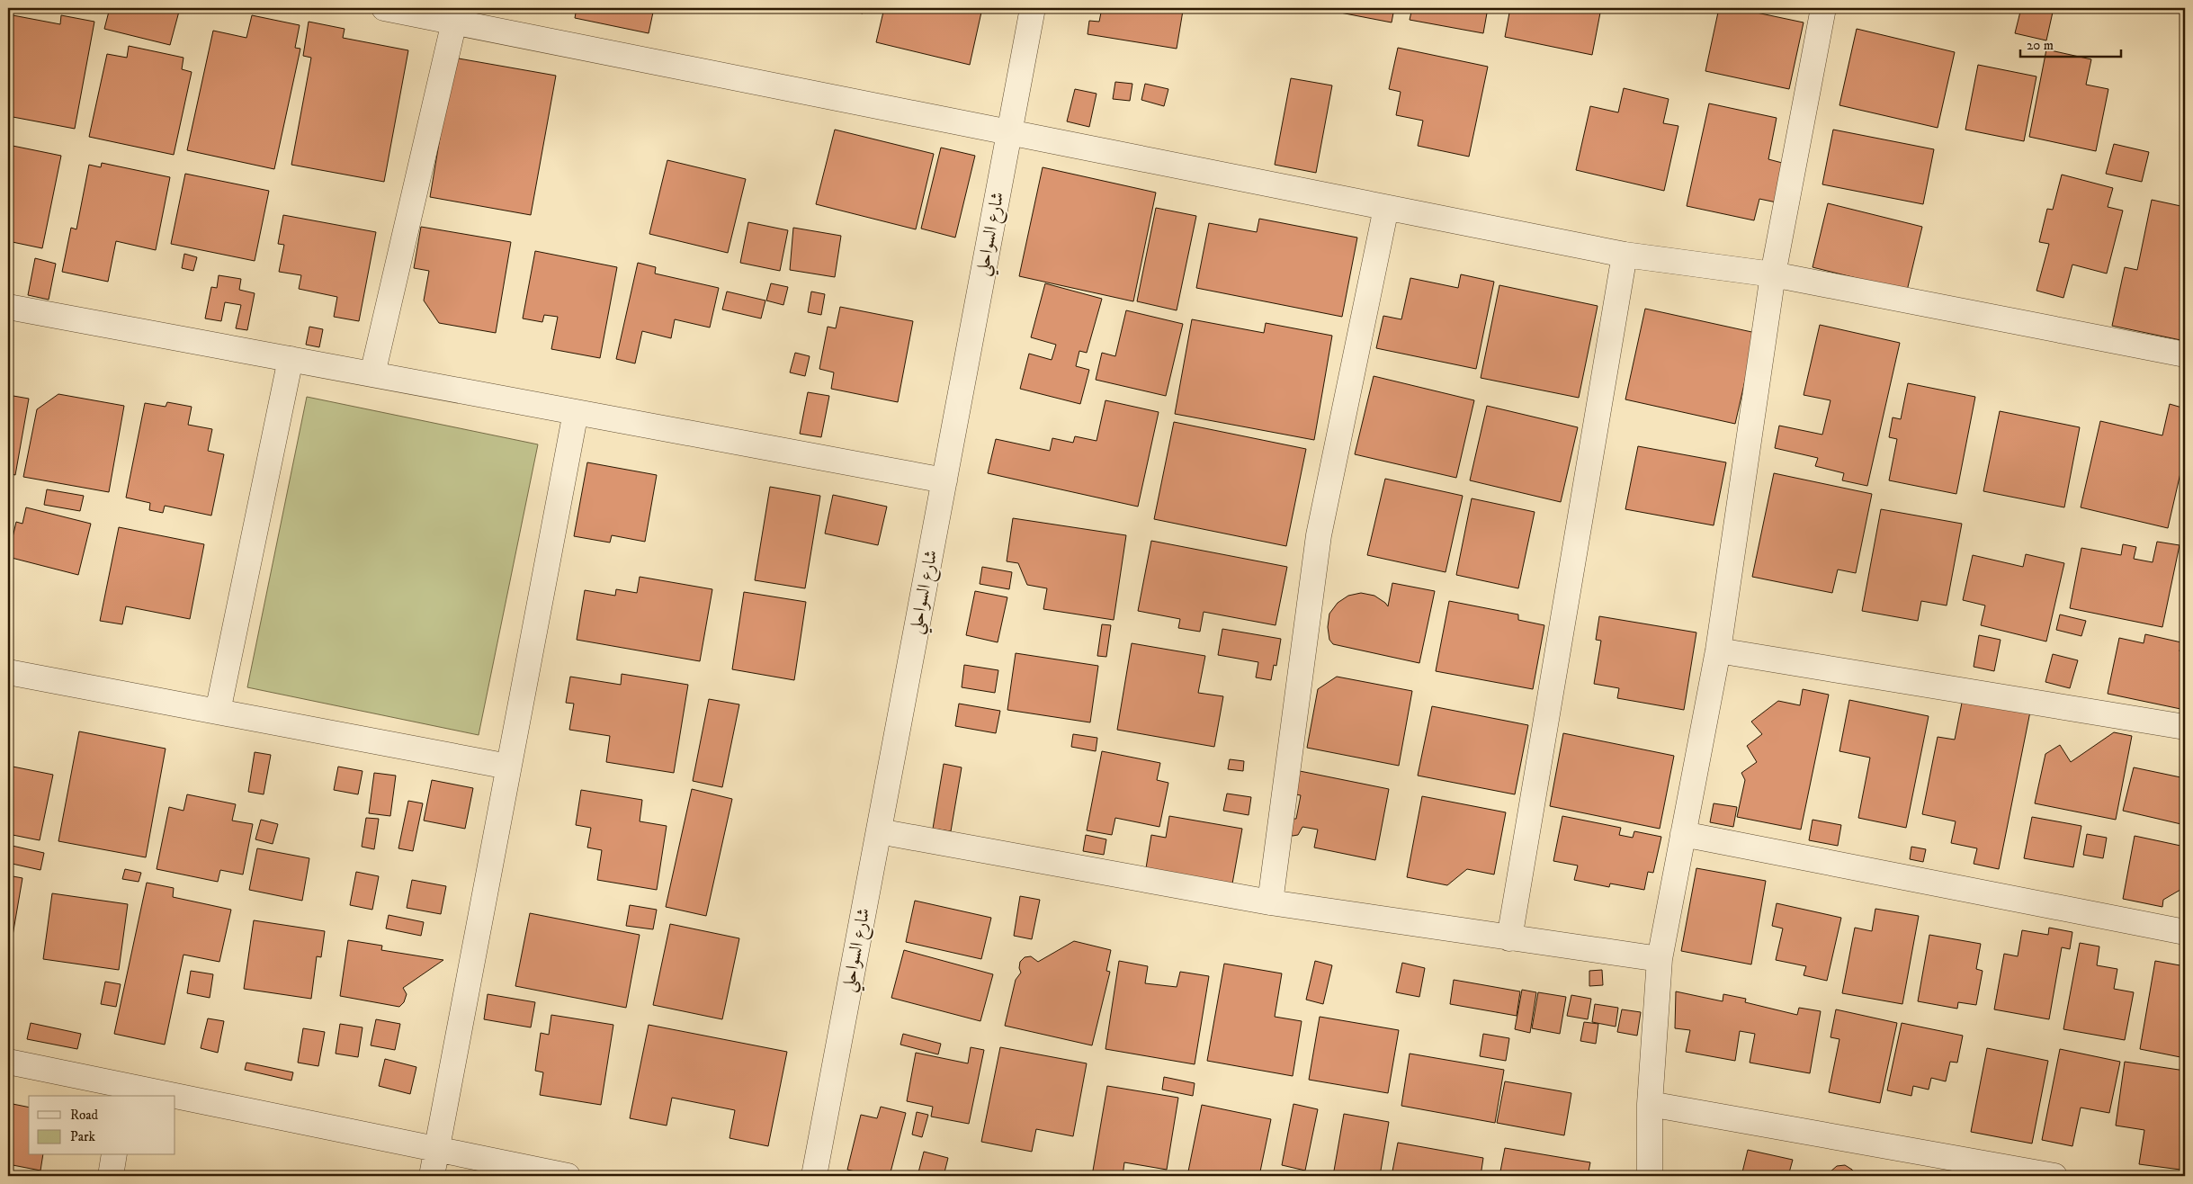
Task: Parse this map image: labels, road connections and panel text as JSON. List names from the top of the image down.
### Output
{
  "streets": {
    "street": ["شارع السواحلي"]
  },
  "legend": ["Road", "Park"],
  "scale_bar": "20 m"
}
